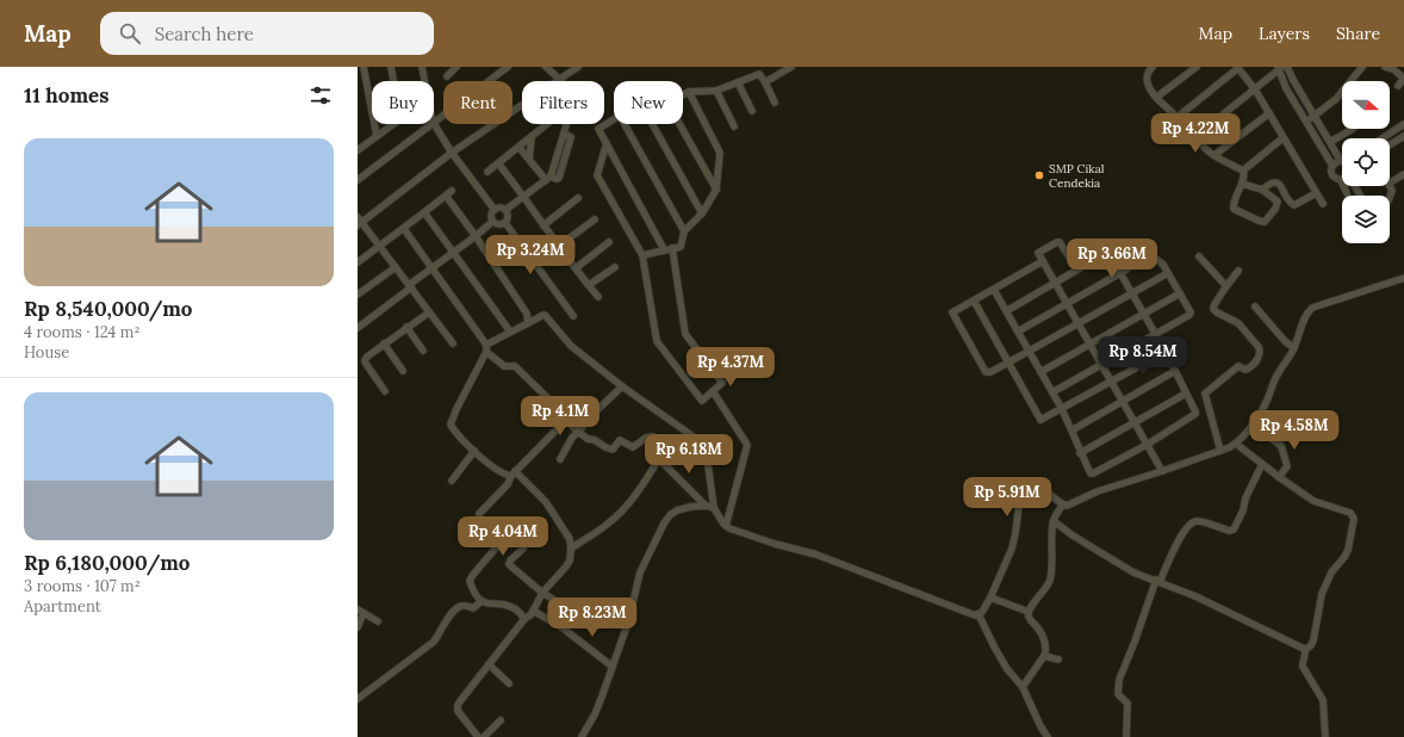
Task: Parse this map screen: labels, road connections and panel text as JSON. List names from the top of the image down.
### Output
{
  "places": ["SMP Cikal Cendekia"],
  "north": "right",
  "page": {
    "header": "Map",
    "search": "Search here",
    "nav": ["Map", "Layers", "Share"],
    "heading": "11 homes",
    "chip": [
      "Buy",
      "Rent",
      "Filters",
      "New"
    ],
    "price": [
      "Rp 4.22M",
      "Rp 3.24M",
      "Rp 3.66M",
      "Rp 8.54M",
      "Rp 4.37M",
      "Rp 4.1M",
      "Rp 4.58M",
      "Rp 6.18M",
      "Rp 5.91M",
      "Rp 4.04M",
      "Rp 8.23M"
    ],
    "list": [
      {
        "name": "Rp 8,540,000/mo",
        "note": "4 rooms · 124 m² · House"
      },
      {
        "name": "Rp 6,180,000/mo",
        "note": "3 rooms · 107 m² · Apartment"
      }
    ]
  }
}
